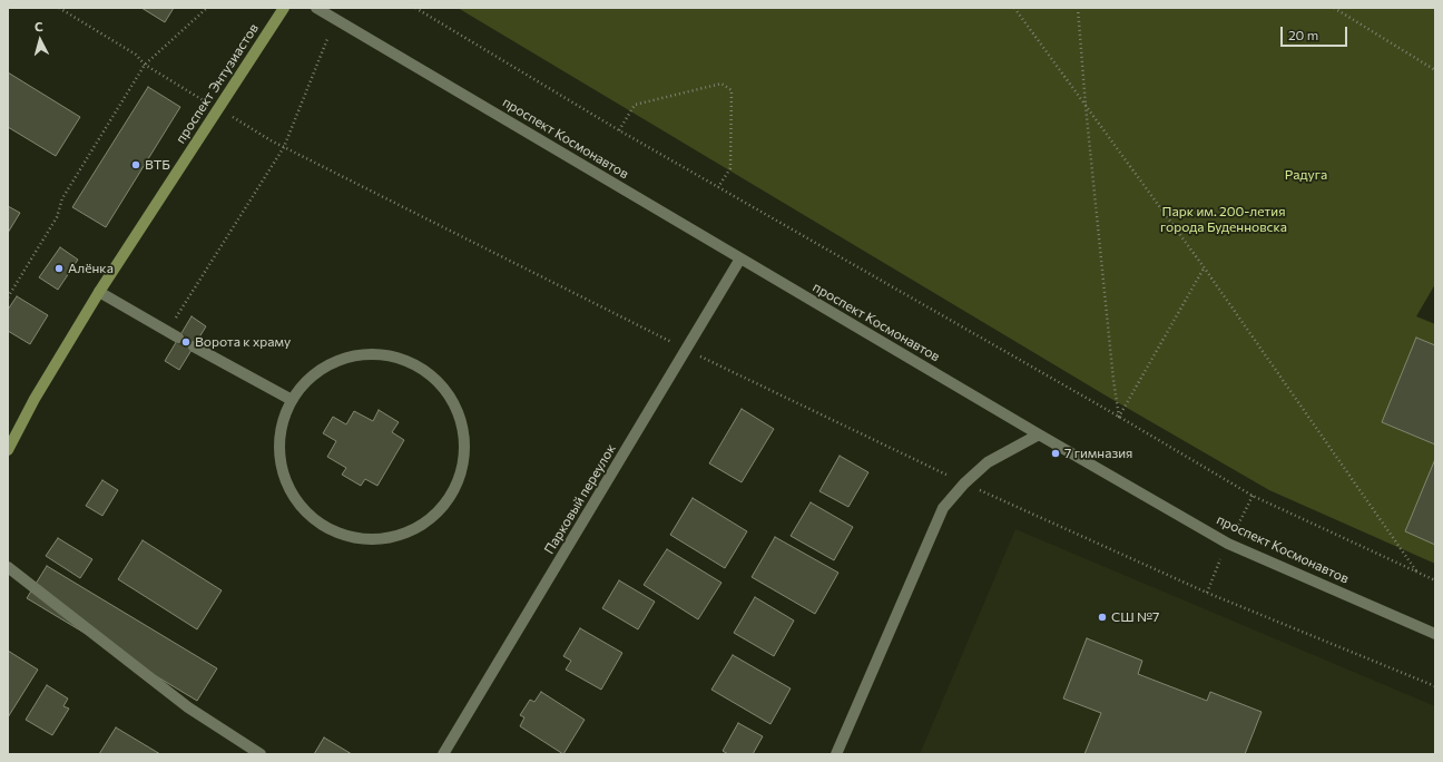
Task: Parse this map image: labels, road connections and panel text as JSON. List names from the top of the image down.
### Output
{
  "streets": {
    "main road": ["проспект Энтузиастов"],
    "street": ["проспект Космонавтов", "Парковый переулок"]
  },
  "crossings": [
    ["проспект Космонавтов", "Парковый переулок"]
  ],
  "parks": ["Радуга", "Парк им. 200-летия города Буденновска"],
  "places": [
    "ВТБ",
    "Алёнка",
    "Ворота к храму",
    "7 гимназия",
    "СШ №7"
  ],
  "scale_bar": "20 m",
  "north": "top"
}
